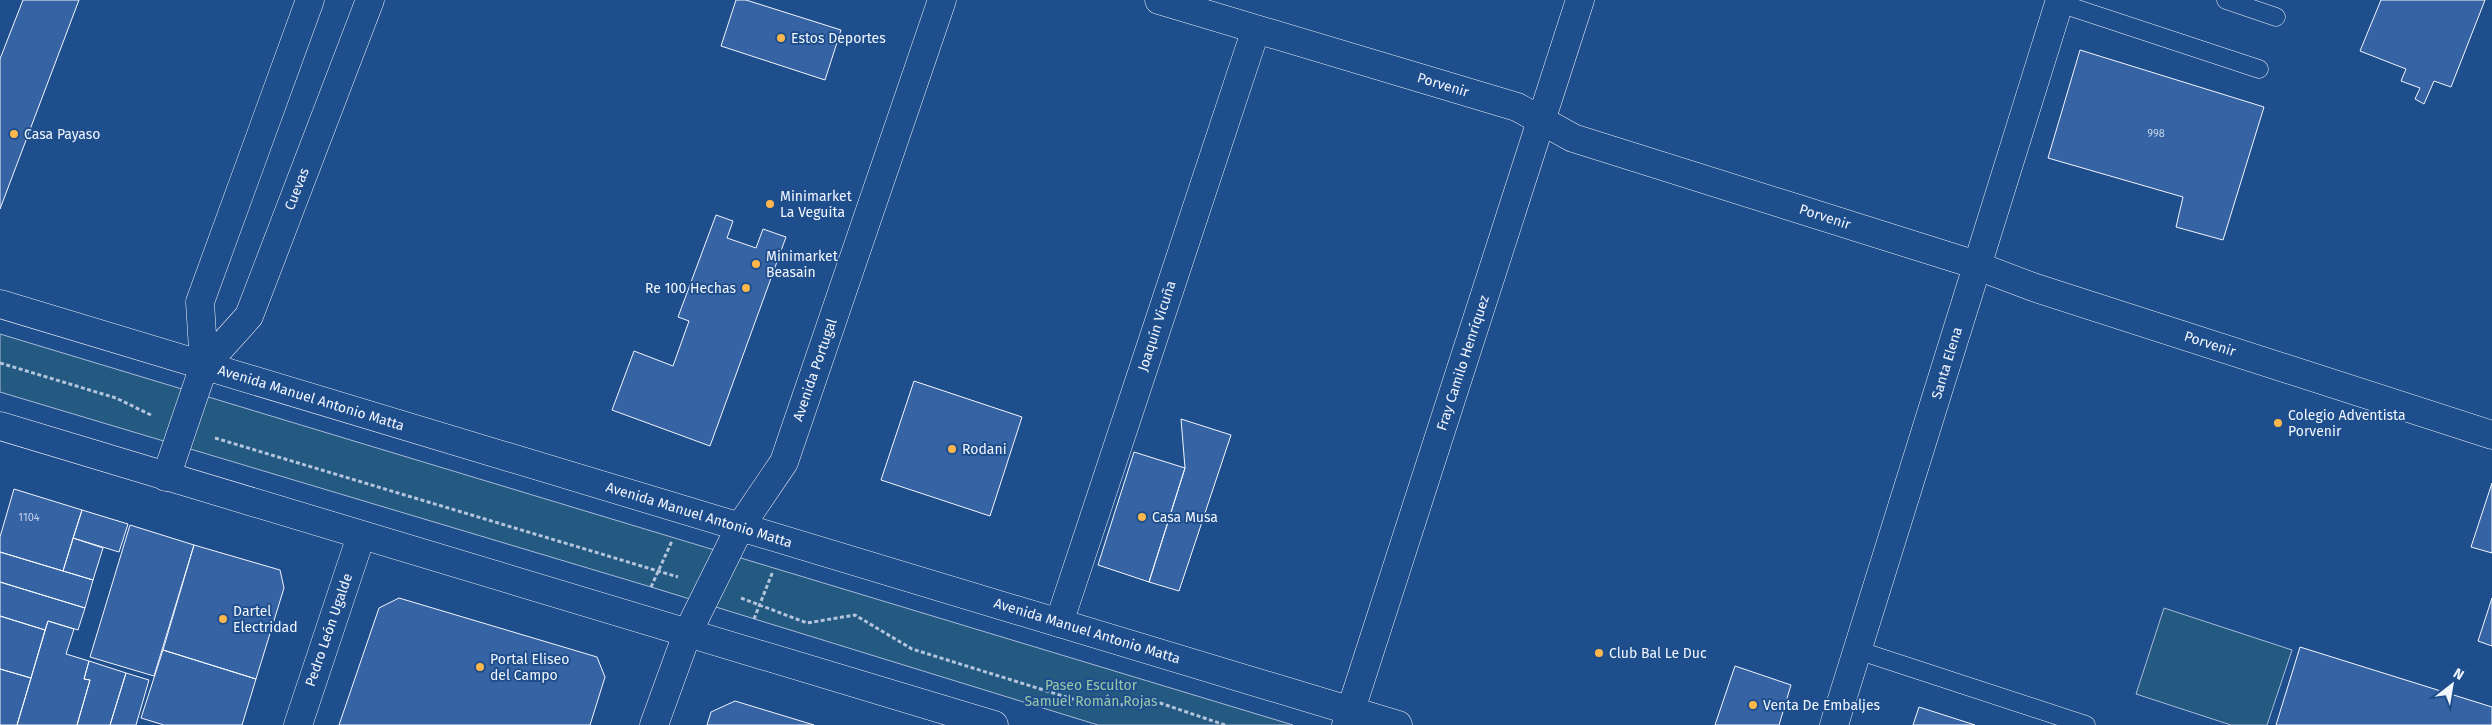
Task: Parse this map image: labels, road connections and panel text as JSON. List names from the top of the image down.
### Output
{
  "streets": {
    "street": [
      "Porvenir",
      "Cuevas",
      "Joaquín Vicuña",
      "Fray Camilo Henríquez",
      "Santa Elena",
      "Avenida Portugal",
      "Avenida Manuel Antonio Matta",
      "Pedro León Ugalde"
    ]
  },
  "crossings": [
    ["Porvenir", "Joaquín Vicuña"],
    ["Porvenir", "Fray Camilo Henríquez"],
    ["Porvenir", "Santa Elena"],
    ["Cuevas", "Avenida Manuel Antonio Matta"],
    ["Joaquín Vicuña", "Avenida Manuel Antonio Matta"],
    ["Fray Camilo Henríquez", "Avenida Manuel Antonio Matta"],
    ["Avenida Portugal", "Avenida Manuel Antonio Matta"]
  ],
  "parks": ["Paseo Escultor Samuel Román Rojas"],
  "places": [
    "Estos Deportes",
    "Casa Payaso",
    "Minimarket La Veguita",
    "Minimarket Beasain",
    "Re 100 Hechas",
    "Colegio Adventista Porvenir",
    "Rodani",
    "Casa Musa",
    "Dartel Electridad",
    "Club Bal Le Duc",
    "Portal Eliseo del Campo",
    "Venta De Embaljes"
  ],
  "house_numbers": ["998", "1104"],
  "north": "top right"
}
